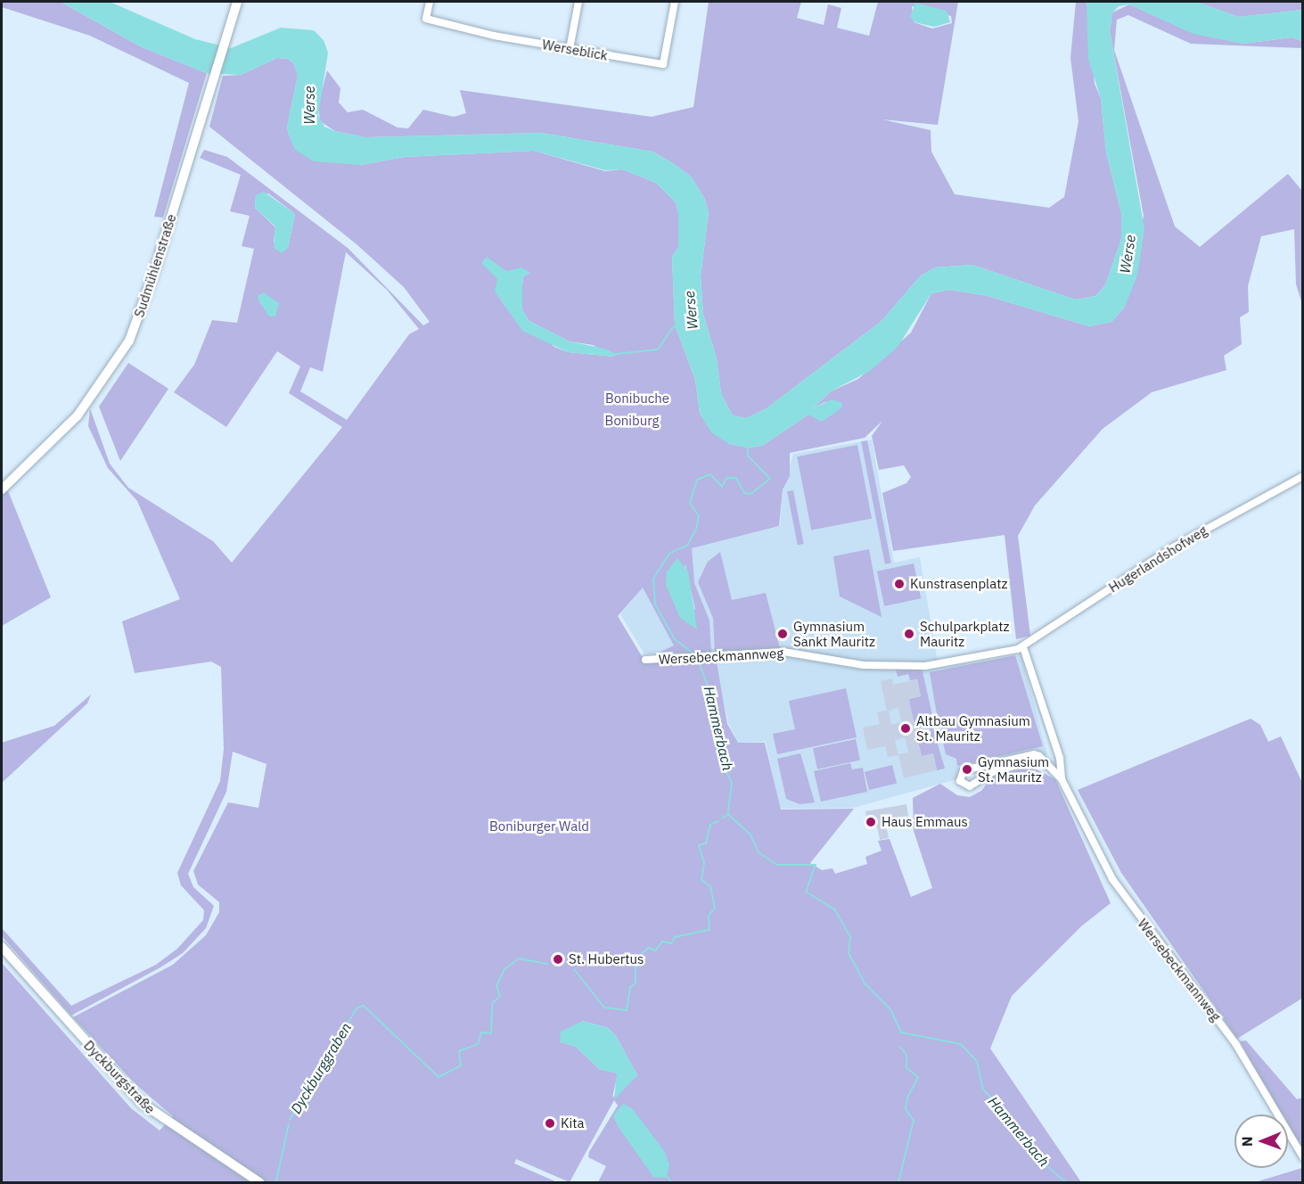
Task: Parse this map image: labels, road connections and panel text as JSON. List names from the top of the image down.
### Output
{
  "streets": {
    "street": [
      "Werseblick",
      "Sudmühlenstraße",
      "Hugerlandshofweg",
      "Wersebeckmannweg",
      "Dyckburgstraße"
    ]
  },
  "crossings": [
    ["Hugerlandshofweg", "Wersebeckmannweg"]
  ],
  "water": ["Werse", "Hammerbach", "Dyckburggraben"],
  "parks": ["Bonibuche", "Boniburg", "Boniburger Wald"],
  "places": [
    "Kunstrasenplatz",
    "Gymnasium Sankt Mauritz",
    "Schulparkplatz Mauritz",
    "Altbau Gymnasium St. Mauritz",
    "Gymnasium St. Mauritz",
    "Haus Emmaus",
    "St. Hubertus",
    "Kita"
  ],
  "north": "left"
}
